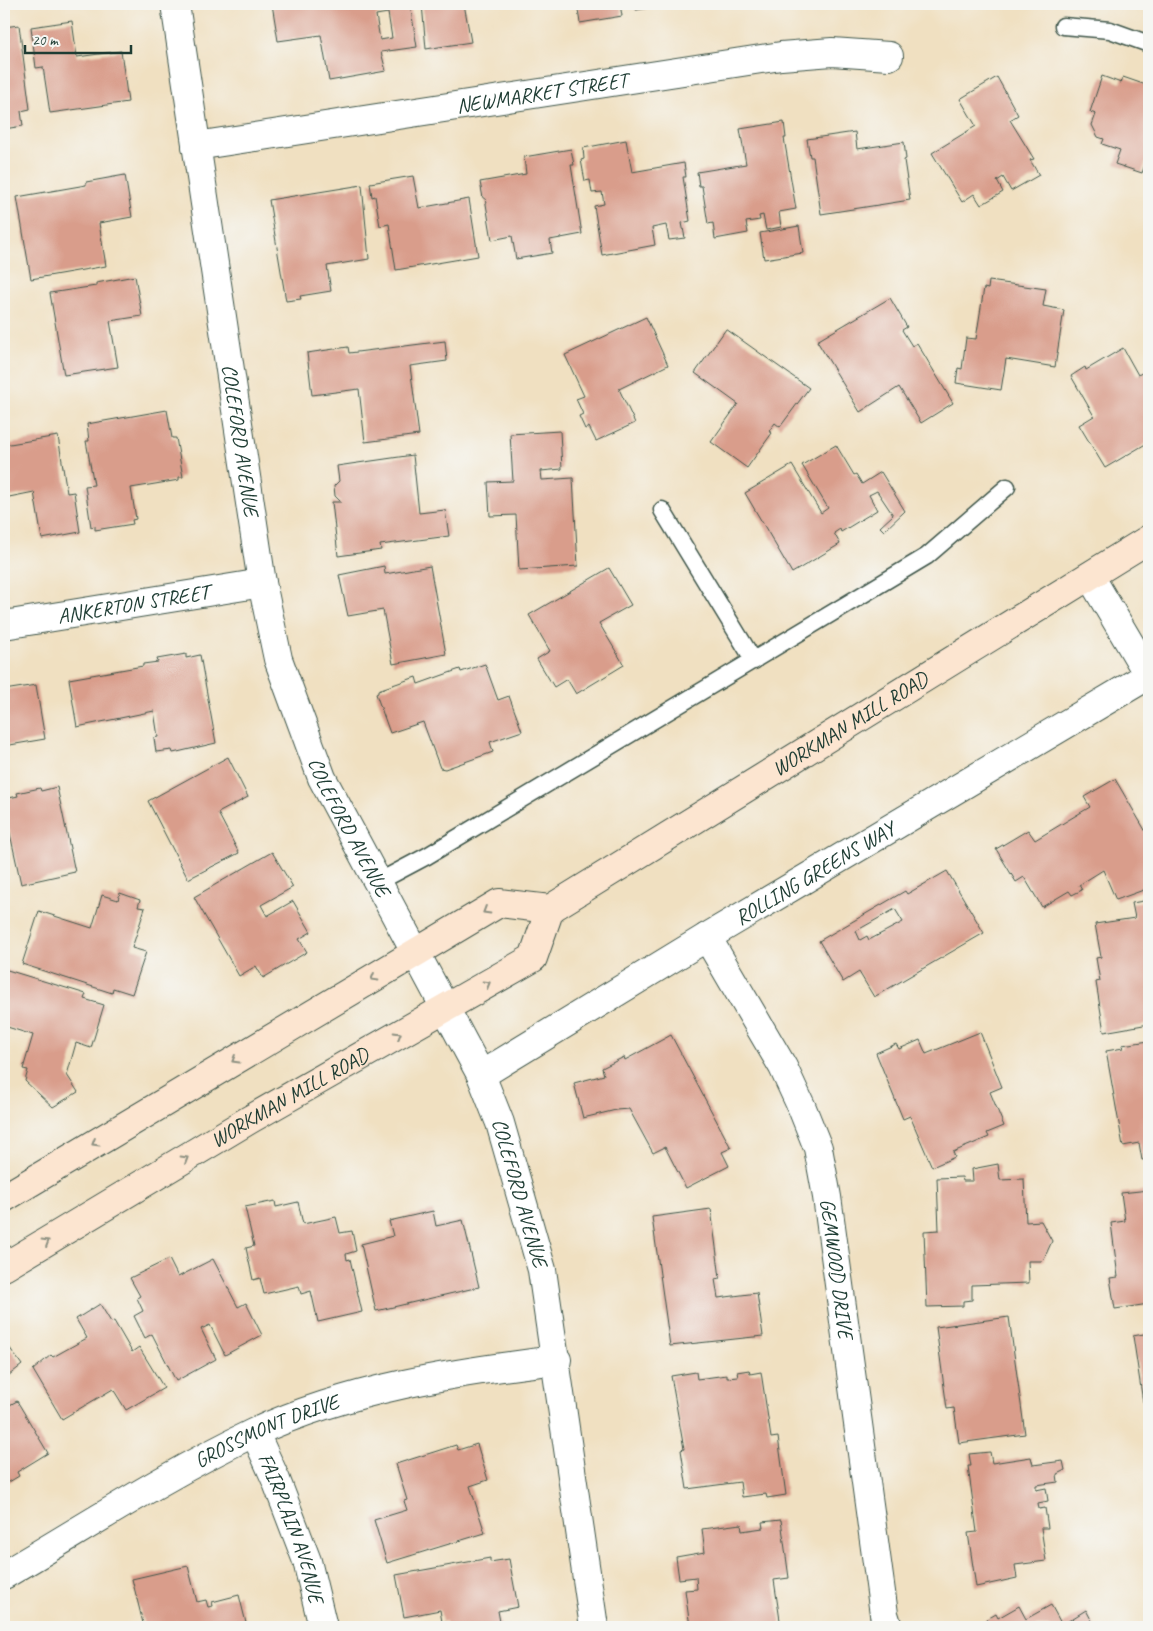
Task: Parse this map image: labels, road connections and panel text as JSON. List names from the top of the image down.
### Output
{
  "streets": {
    "main road": ["WORKMAN MILL ROAD"],
    "street": [
      "NEWMARKET STREET",
      "COLEFORD AVENUE",
      "ANKERTON STREET",
      "ROLLING GREENS WAY",
      "GEMWOOD DRIVE",
      "GROSSMONT DRIVE",
      "FAIRPLAIN AVENUE"
    ]
  },
  "crossings": [
    ["NEWMARKET STREET", "COLEFORD AVENUE"],
    ["COLEFORD AVENUE", "ANKERTON STREET"],
    ["COLEFORD AVENUE", "WORKMAN MILL ROAD"],
    ["COLEFORD AVENUE", "ROLLING GREENS WAY"],
    ["COLEFORD AVENUE", "GROSSMONT DRIVE"],
    ["ROLLING GREENS WAY", "GEMWOOD DRIVE"],
    ["GROSSMONT DRIVE", "FAIRPLAIN AVENUE"]
  ],
  "scale_bar": "20 m"
}
